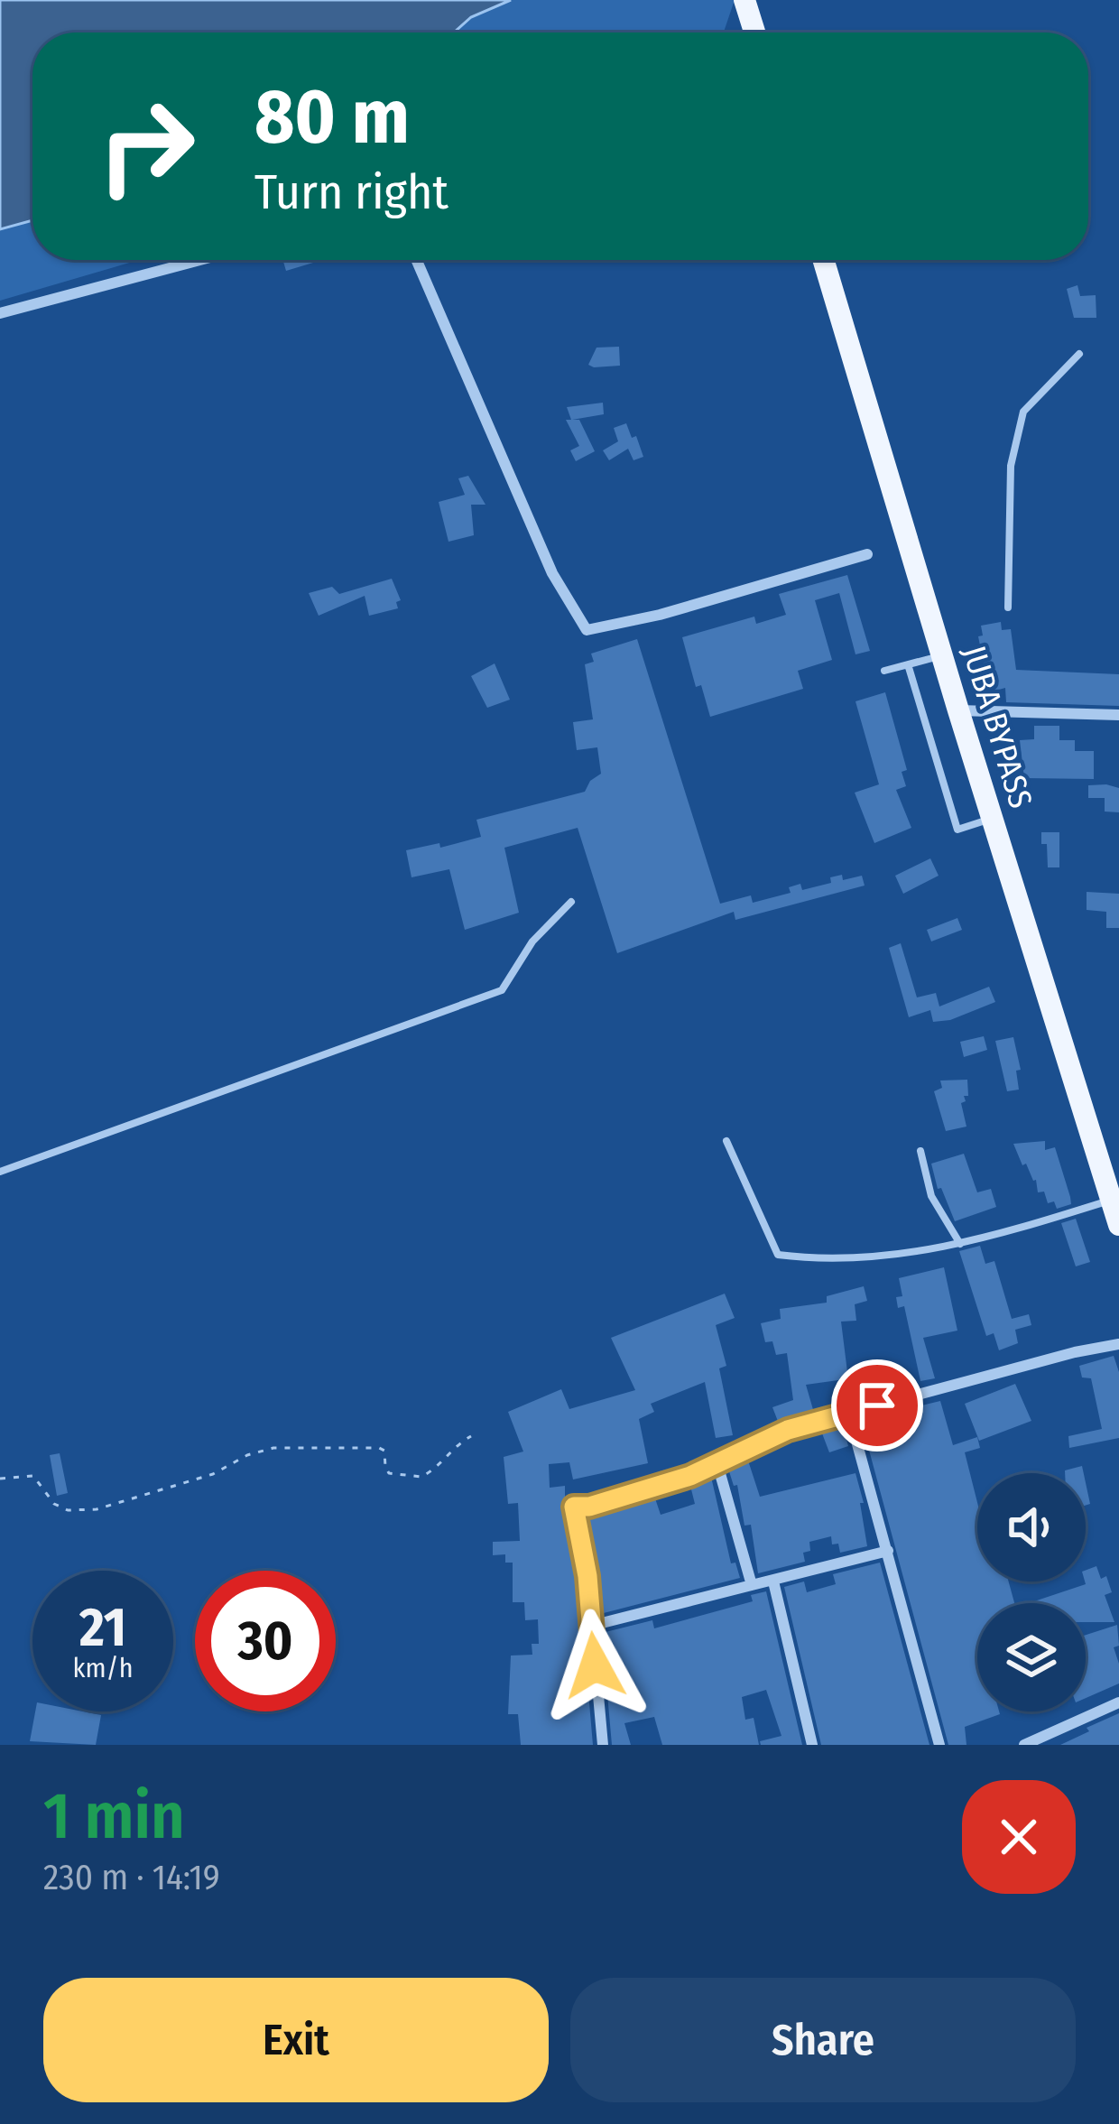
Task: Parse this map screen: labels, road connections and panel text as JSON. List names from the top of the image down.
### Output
{
  "streets": {
    "main road": ["JUBA BYPASS"]
  },
  "page": {
    "turn": ["80 m", "Turn right"],
    "speed": "21 km/h",
    "limit": "30",
    "heading": ["1 min", "230 m · 14:19"],
    "buttons": ["Exit", "Share"]
  }
}
